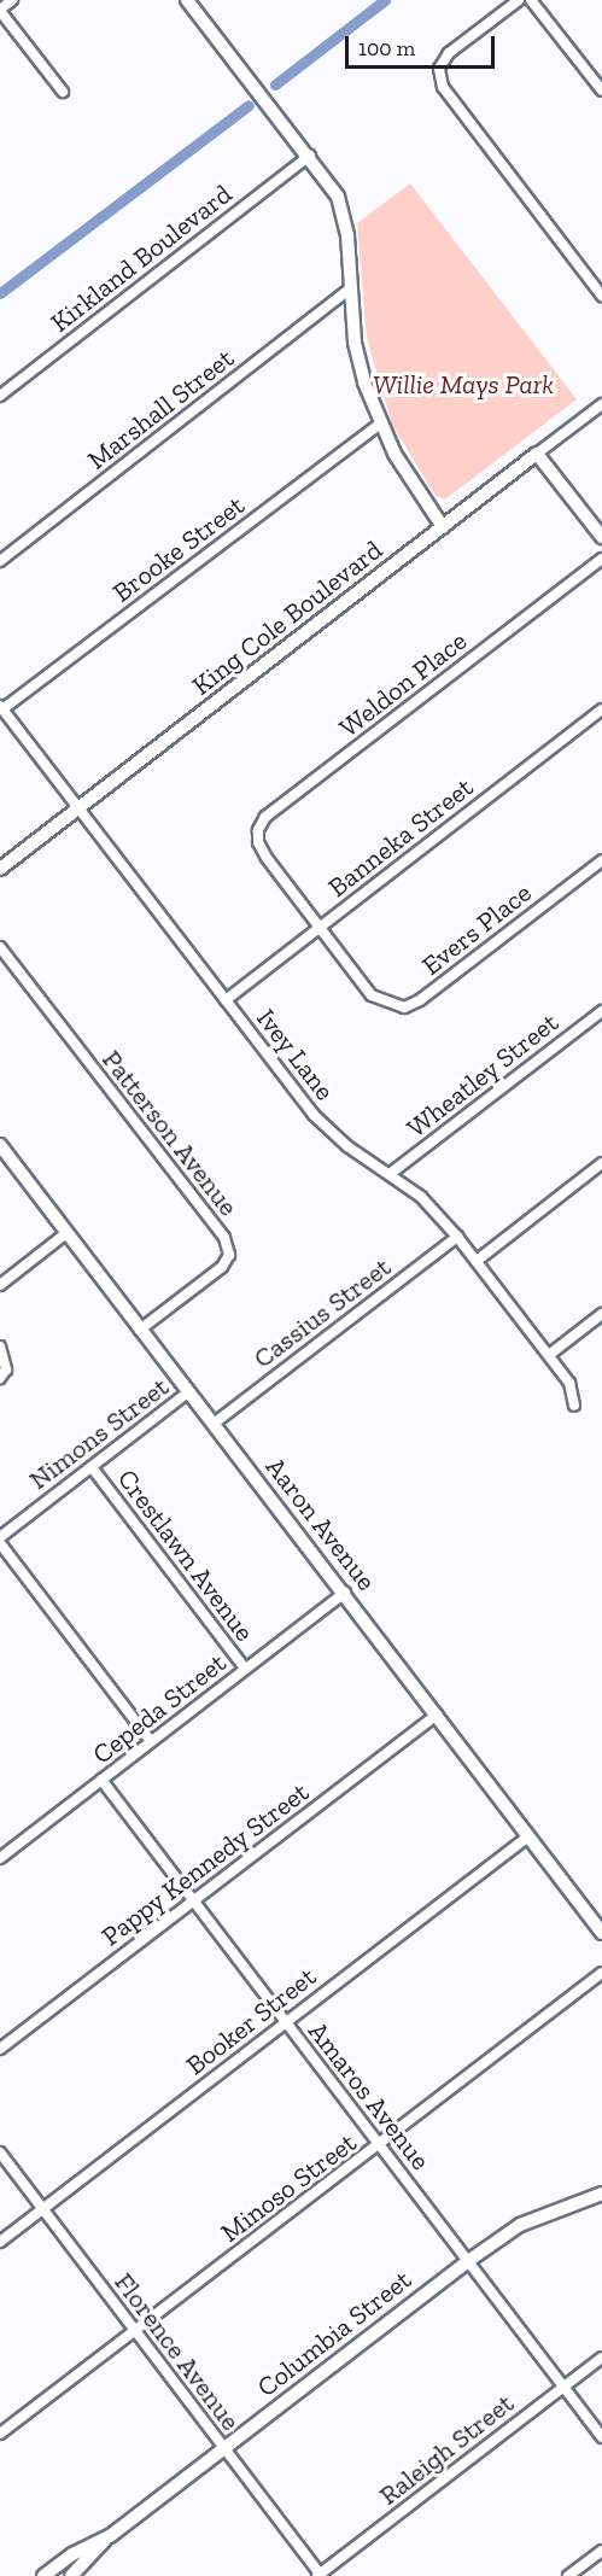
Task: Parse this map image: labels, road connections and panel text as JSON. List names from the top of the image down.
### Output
{
  "streets": {
    "street": [
      "Kirkland Boulevard",
      "Marshall Street",
      "Brooke Street",
      "King Cole Boulevard",
      "Weldon Place",
      "Banneka Street",
      "Evers Place",
      "Ivey Lane",
      "Wheatley Street",
      "Patterson Avenue",
      "Cassius Street",
      "Nimons Street",
      "Aaron Avenue",
      "Crestlawn Avenue",
      "Cepeda Street",
      "Pappy Kennedy Street",
      "Booker Street",
      "Amaros Avenue",
      "Minoso Street",
      "Columbia Street",
      "Florence Avenue",
      "Raleigh Street"
    ]
  },
  "crossings": [
    ["Brooke Street", "Ivey Lane"],
    ["King Cole Boulevard", "Ivey Lane"],
    ["Weldon Place", "Banneka Street"],
    ["Weldon Place", "Evers Place"],
    ["Banneka Street", "Evers Place"],
    ["Banneka Street", "Ivey Lane"],
    ["Ivey Lane", "Wheatley Street"],
    ["Ivey Lane", "Cassius Street"],
    ["Patterson Avenue", "Aaron Avenue"],
    ["Cassius Street", "Aaron Avenue"],
    ["Nimons Street", "Aaron Avenue"],
    ["Nimons Street", "Crestlawn Avenue"],
    ["Aaron Avenue", "Cepeda Street"],
    ["Aaron Avenue", "Pappy Kennedy Street"],
    ["Aaron Avenue", "Booker Street"],
    ["Crestlawn Avenue", "Cepeda Street"],
    ["Cepeda Street", "Amaros Avenue"],
    ["Pappy Kennedy Street", "Amaros Avenue"],
    ["Booker Street", "Amaros Avenue"],
    ["Booker Street", "Florence Avenue"],
    ["Amaros Avenue", "Minoso Street"],
    ["Amaros Avenue", "Columbia Street"],
    ["Amaros Avenue", "Raleigh Street"],
    ["Minoso Street", "Florence Avenue"],
    ["Columbia Street", "Florence Avenue"],
    ["Florence Avenue", "Raleigh Street"]
  ],
  "parks": ["Willie Mays Park"],
  "scale_bar": "100 m"
}
